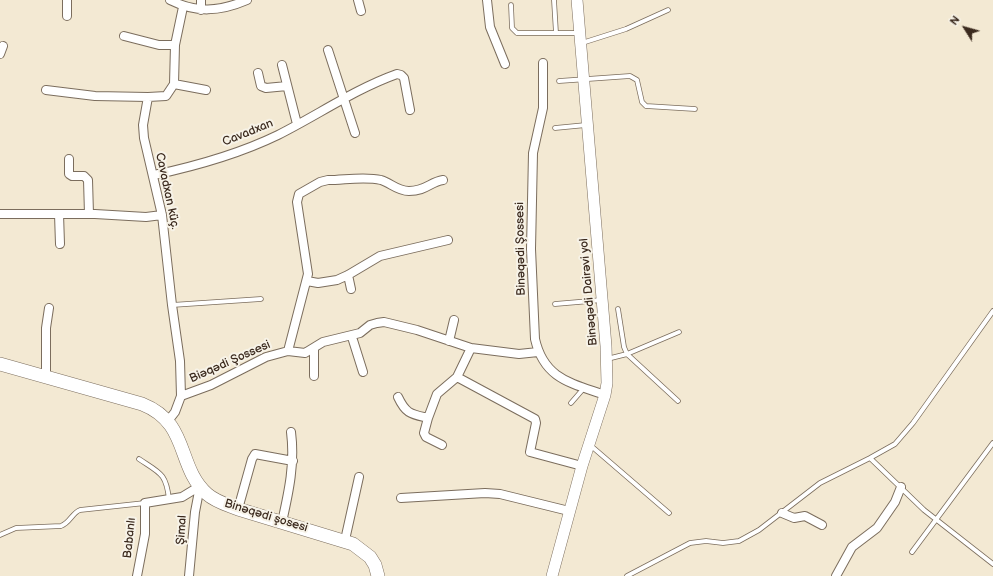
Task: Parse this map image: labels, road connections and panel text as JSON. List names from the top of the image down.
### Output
{
  "streets": {
    "main road": ["Binəqədi Dairəvi yol", "Binəqədi şosesi"],
    "street": [
      "Cavadxan",
      "Cavadxan küç.",
      "Binəqədi Şossesi",
      "Biəqədi Şossesi",
      "Şimal",
      "Babanlı"
    ]
  },
  "crossings": [
    ["Cavadxan", "Cavadxan küç."],
    ["Cavadxan küç.", "Biəqədi Şossesi"],
    ["Cavadxan küç.", "Binəqədi şosesi"],
    ["Binəqədi Şossesi", "Binəqədi Dairəvi yol"],
    ["Binəqədi Şossesi", "Biəqədi Şossesi"],
    ["Binəqədi şosesi", "Şimal"]
  ],
  "north": "top left"
}
